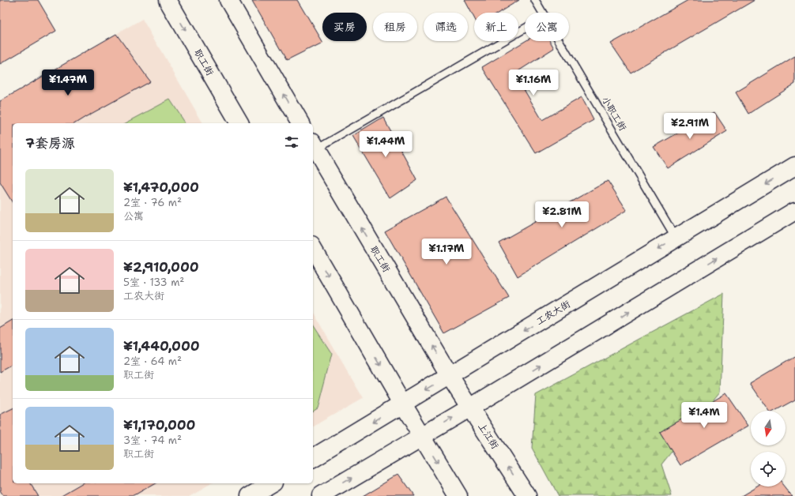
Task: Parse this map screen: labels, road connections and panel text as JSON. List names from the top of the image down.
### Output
{
  "streets": {
    "main road": ["职工街", "工农大街", "上江街"],
    "lane": ["小职工街"]
  },
  "crossings": [
    ["职工街", "工农大街"],
    ["职工街", "上江街"],
    ["小职工街", "工农大街"],
    ["工农大街", "上江街"]
  ],
  "north": "bottom",
  "page": {
    "chip": [
      "买房",
      "租房",
      "筛选",
      "新上",
      "公寓"
    ],
    "price": [
      "¥1.47M",
      "¥1.16M",
      "¥2.91M",
      "¥1.44M",
      "¥2.81M",
      "¥1.17M",
      "¥1.4M"
    ],
    "heading": "7套房源",
    "list": [
      {
        "name": "¥1,470,000",
        "note": "2室 · 76 m² · 公寓"
      },
      {
        "name": "¥2,910,000",
        "note": "5室 · 133 m² · 工农大街"
      },
      {
        "name": "¥1,440,000",
        "note": "2室 · 64 m² · 职工街"
      },
      {
        "name": "¥1,170,000",
        "note": "3室 · 74 m² · 职工街"
      }
    ]
  }
}
